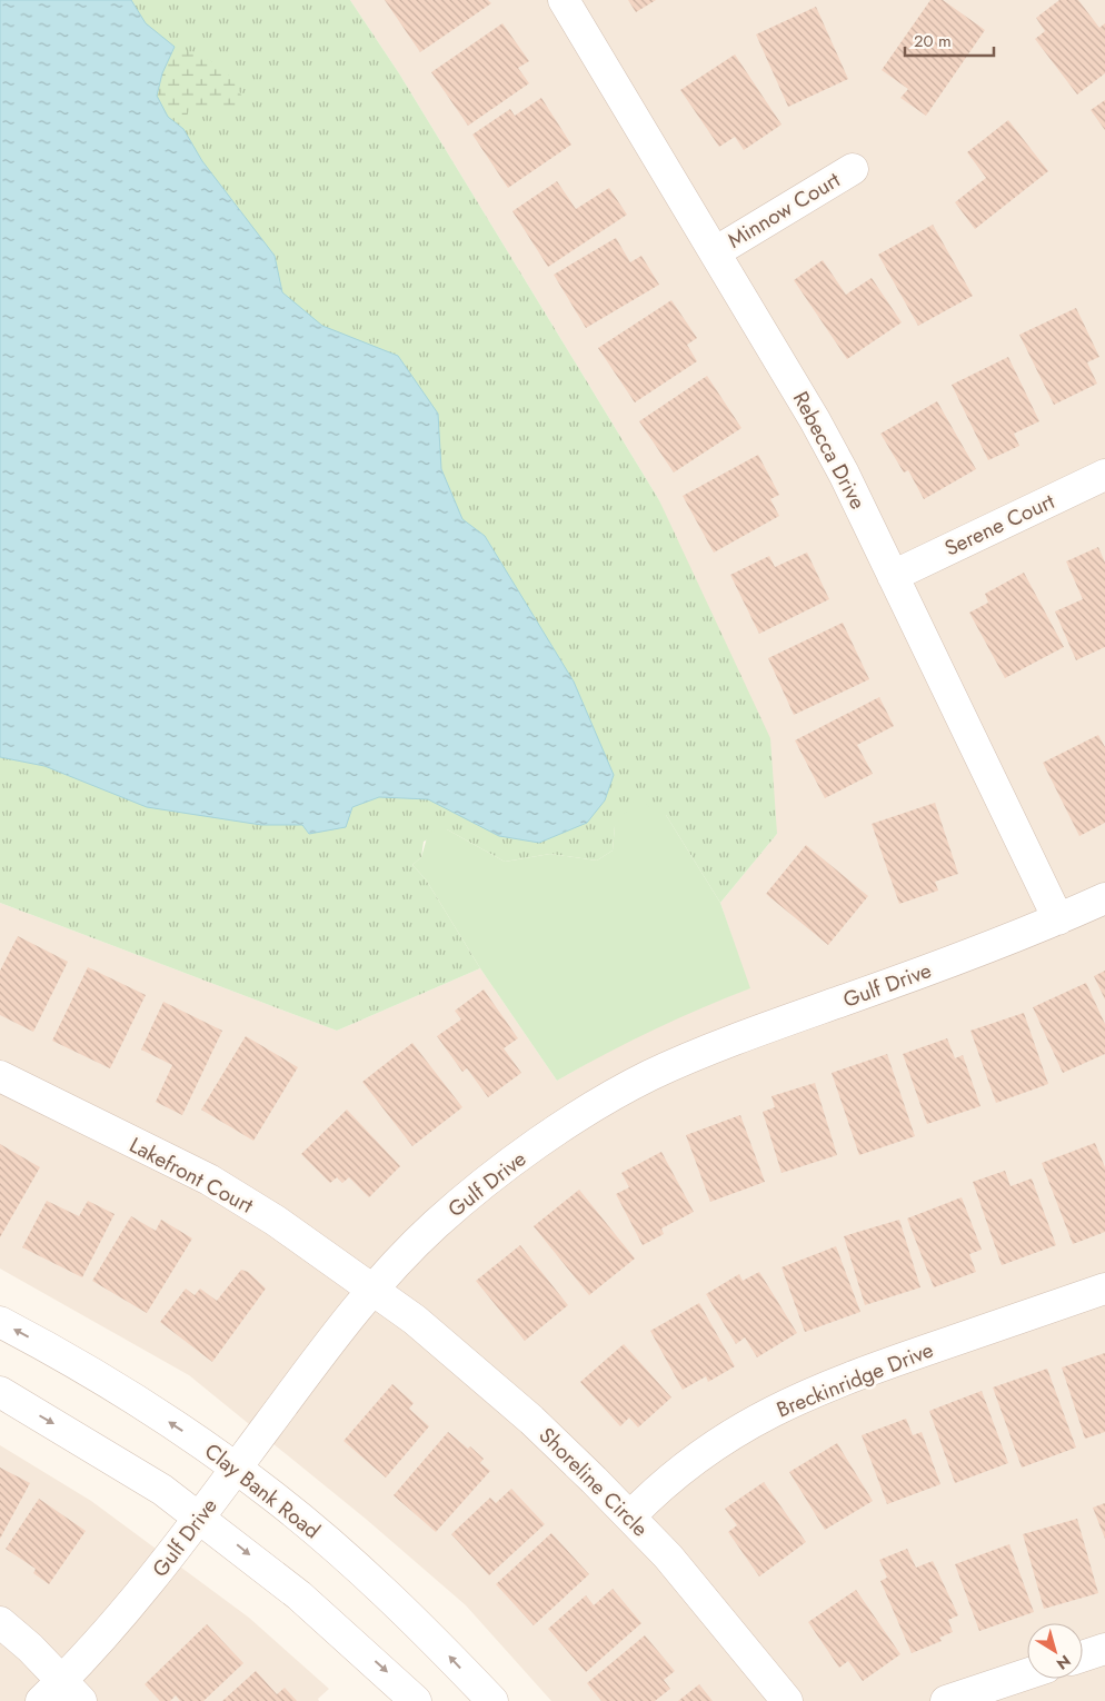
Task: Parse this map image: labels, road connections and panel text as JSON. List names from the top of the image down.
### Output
{
  "streets": {
    "street": [
      "Minnow Court",
      "Rebecca Drive",
      "Serene Court",
      "Gulf Drive",
      "Lakefront Court",
      "Breckinridge Drive",
      "Shoreline Circle",
      "Clay Bank Road"
    ]
  },
  "crossings": [
    ["Minnow Court", "Rebecca Drive"],
    ["Rebecca Drive", "Serene Court"],
    ["Rebecca Drive", "Gulf Drive"],
    ["Gulf Drive", "Lakefront Court"],
    ["Gulf Drive", "Shoreline Circle"],
    ["Gulf Drive", "Clay Bank Road"],
    ["Lakefront Court", "Shoreline Circle"],
    ["Breckinridge Drive", "Shoreline Circle"]
  ],
  "scale_bar": "20 m",
  "north": "bottom right"
}
